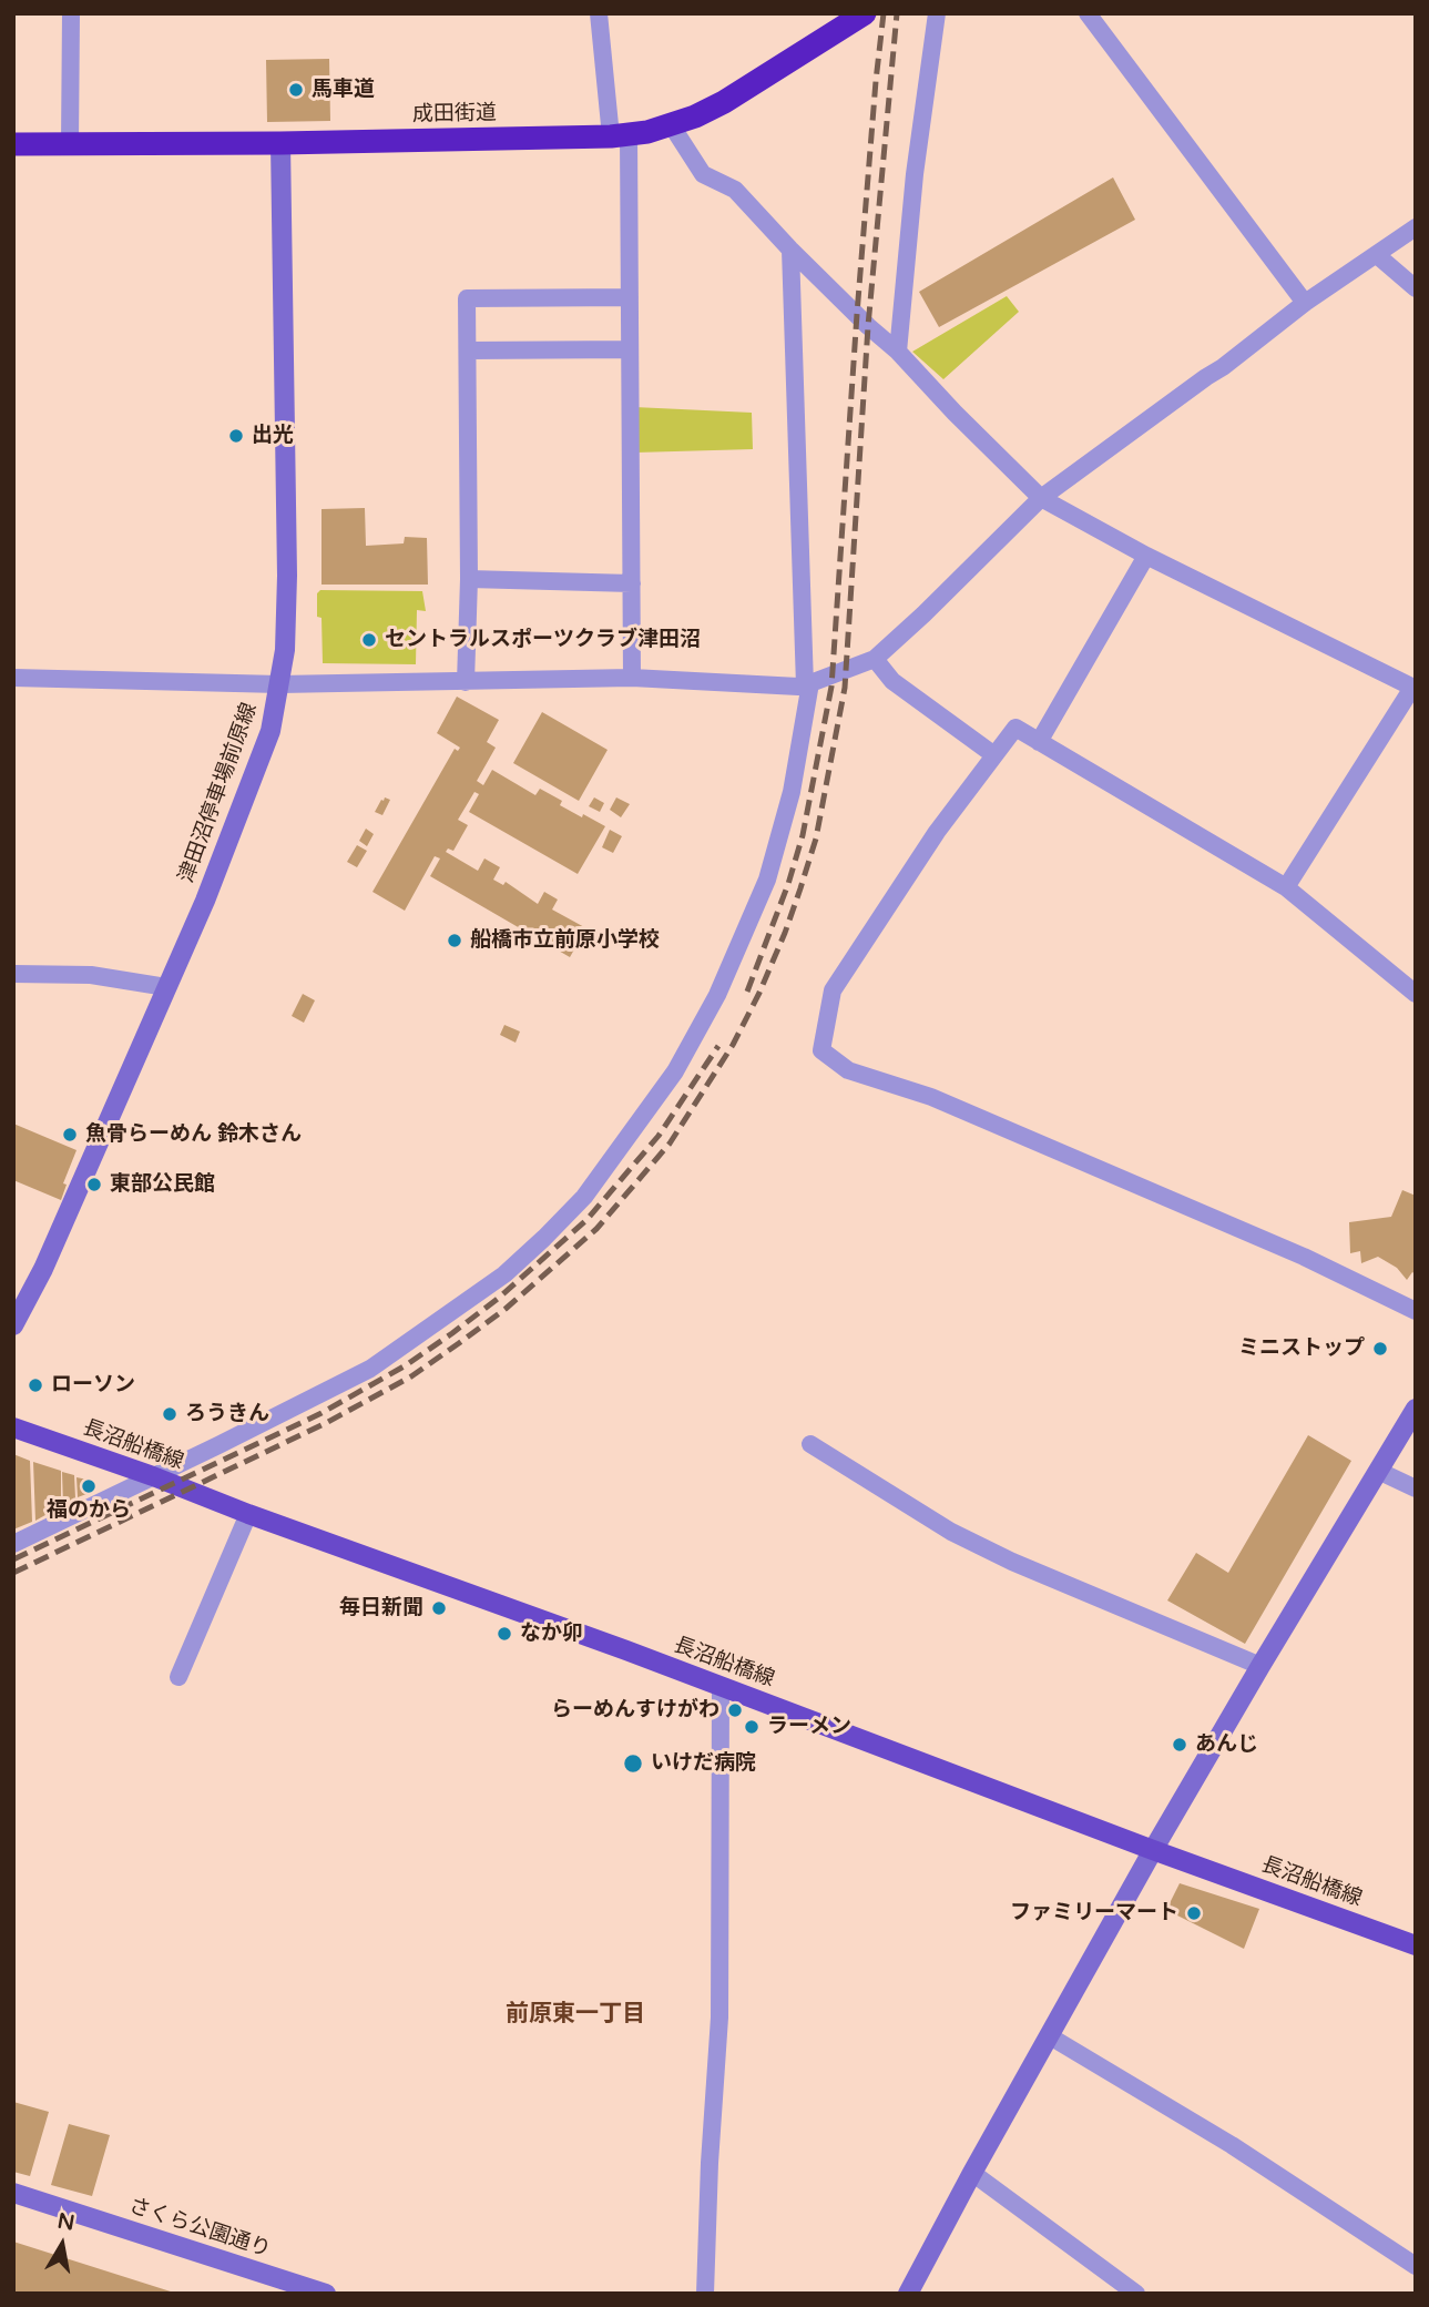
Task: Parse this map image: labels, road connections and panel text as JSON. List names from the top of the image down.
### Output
{
  "streets": {
    "highway": ["成田街道"],
    "main road": ["長沼船橋線"],
    "street": ["津田沼停車場前原線", "さくら公園通り"]
  },
  "crossings": [
    ["成田街道", "津田沼停車場前原線"]
  ],
  "districts": ["前原東一丁目"],
  "places": [
    "馬車道",
    "出光",
    "セントラルスポーツクラブ津田沼",
    "船橋市立前原小学校",
    "魚骨らーめん 鈴木さん",
    "東部公民館",
    "ミニストップ",
    "ローソン",
    "ろうきん",
    "福のから",
    "毎日新聞",
    "なか卯",
    "らーめんすけがわ",
    "ラーメン",
    "あんじ",
    "いけだ病院",
    "ファミリーマート"
  ],
  "north": "top"
}
